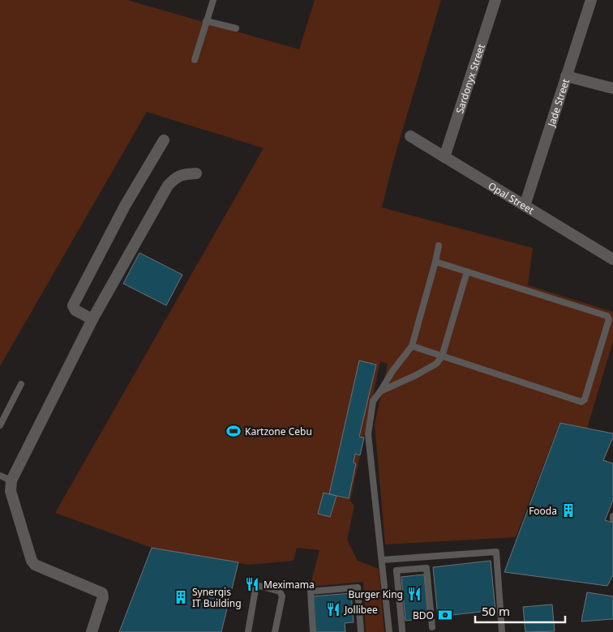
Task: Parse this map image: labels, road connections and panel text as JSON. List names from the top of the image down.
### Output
{
  "streets": {
    "street": ["Sardonyx Street", "Jade Street", "Opal Street"]
  },
  "crossings": [
    ["Sardonyx Street", "Opal Street"],
    ["Jade Street", "Opal Street"]
  ],
  "places": {
    "sports": ["Kartzone Cebu"],
    "building": ["Fooda", "Synergis IT Building"],
    "restaurant": ["Meximama", "Burger King", "Jollibee"],
    "bank": ["BDO"]
  },
  "scale_bar": "50 m"
}
